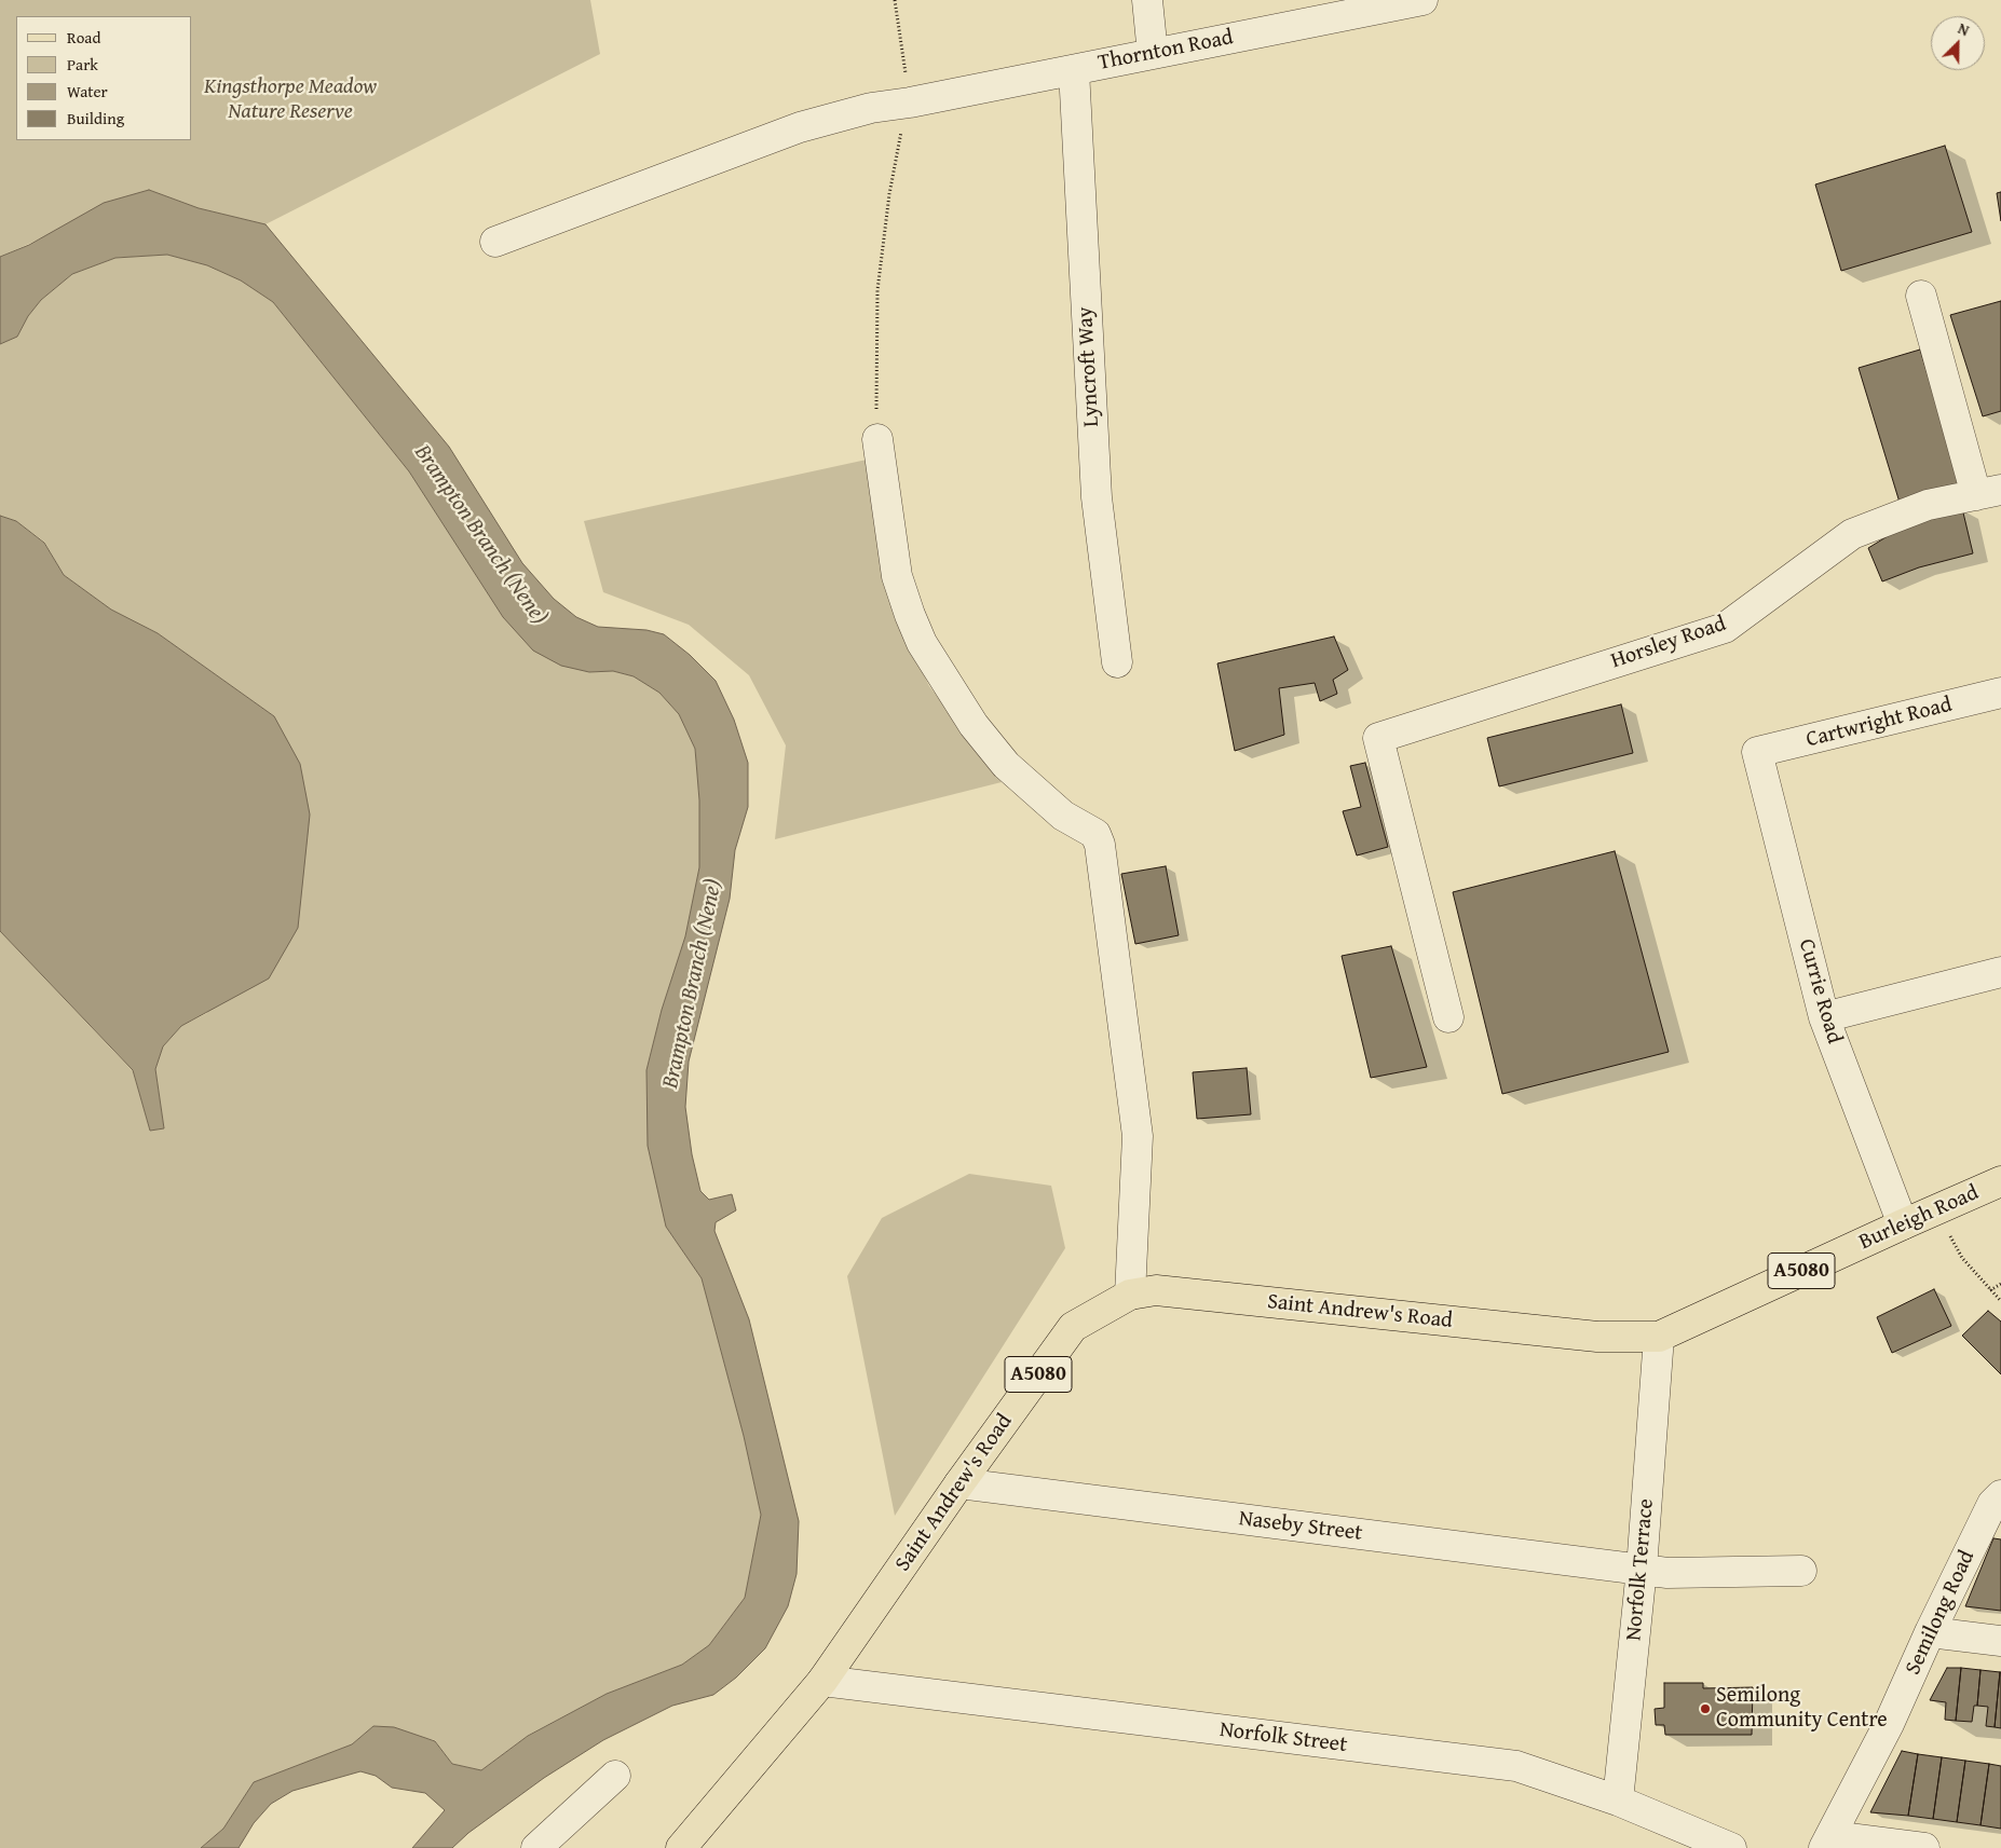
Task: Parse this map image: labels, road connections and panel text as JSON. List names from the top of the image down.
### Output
{
  "streets": {
    "main road": ["Burleigh Road", "A5080", "Saint Andrew's Road"],
    "street": [
      "Thornton Road",
      "Lyncroft Way",
      "Horsley Road",
      "Cartwright Road",
      "Currie Road",
      "Naseby Street",
      "Norfolk Terrace",
      "Semilong Road",
      "Norfolk Street"
    ]
  },
  "crossings": [
    ["Thornton Road", "Lyncroft Way"],
    ["Cartwright Road", "Currie Road"],
    ["Currie Road", "Burleigh Road"],
    ["Burleigh Road", "Saint Andrew's Road"],
    ["Burleigh Road", "Norfolk Terrace"],
    ["Saint Andrew's Road", "Naseby Street"],
    ["Saint Andrew's Road", "Norfolk Street"],
    ["Naseby Street", "Norfolk Terrace"],
    ["Norfolk Terrace", "Norfolk Street"]
  ],
  "water": ["Brampton Branch (Nene)"],
  "parks": ["Kingsthorpe Meadow Nature Reserve"],
  "places": ["Semilong Community Centre"],
  "legend": [
    "Road",
    "Park",
    "Water",
    "Building"
  ],
  "north": "top right"
}
